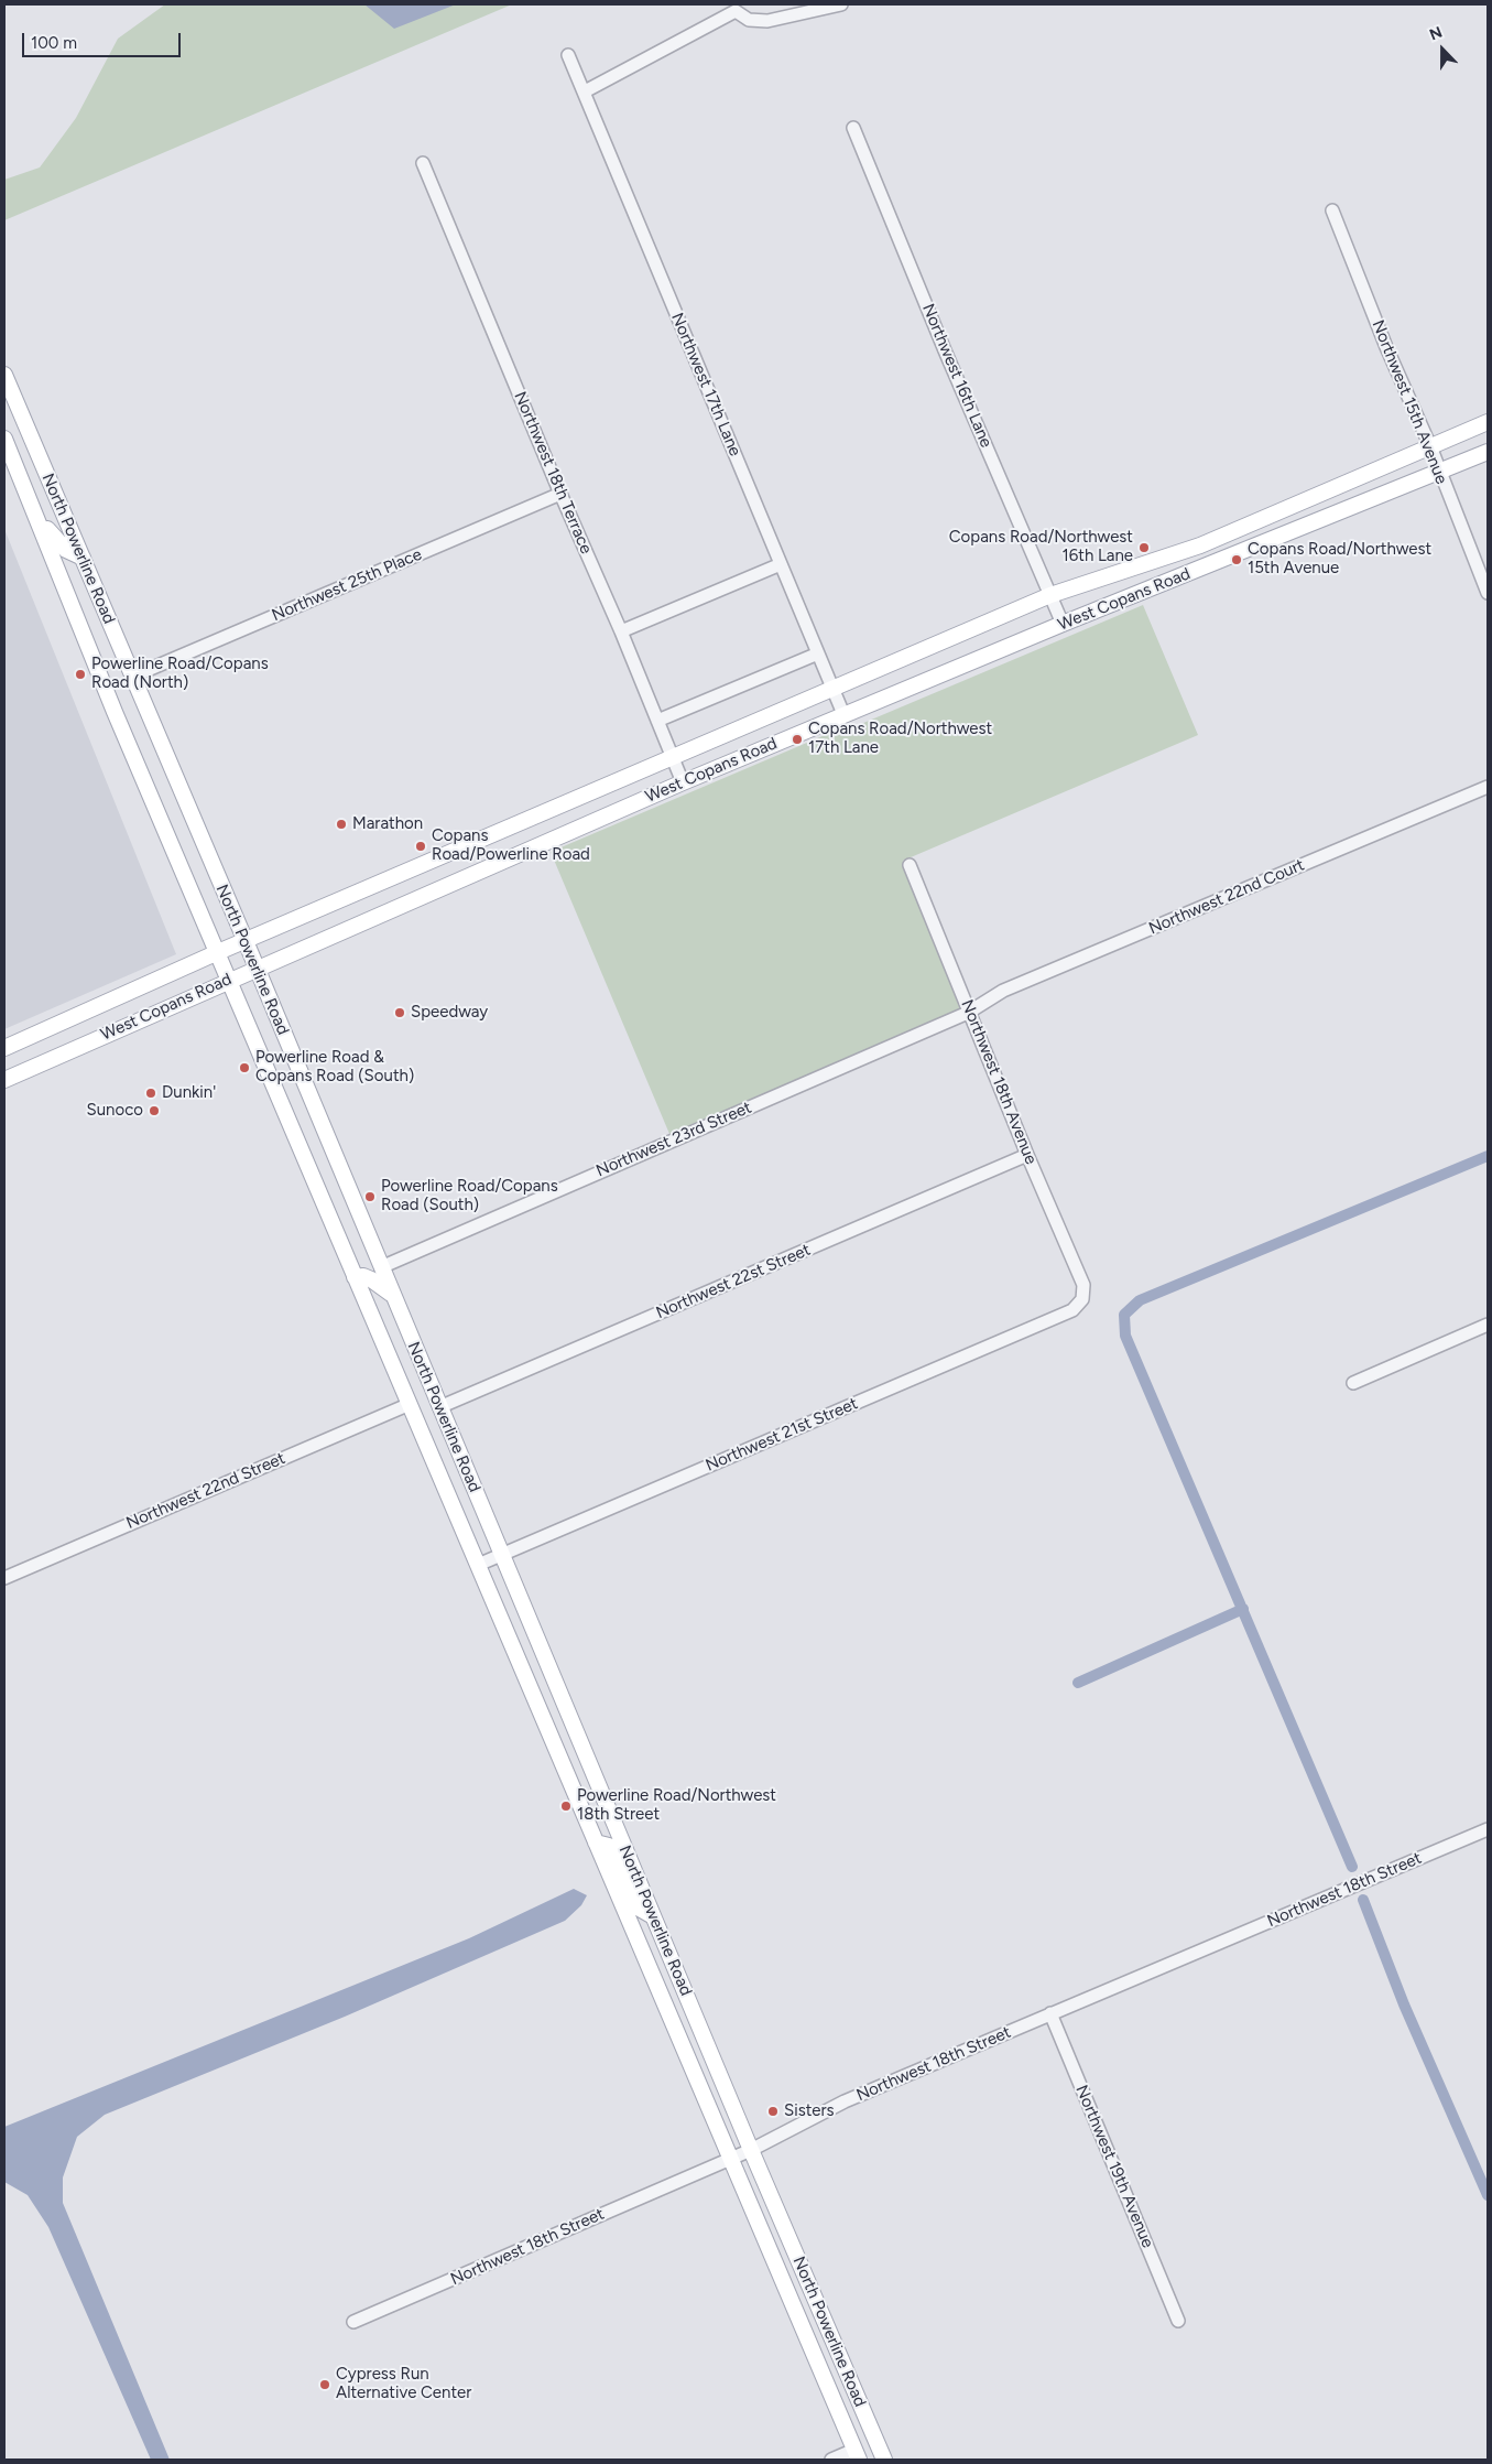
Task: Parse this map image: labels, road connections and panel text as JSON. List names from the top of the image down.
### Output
{
  "streets": {
    "main road": ["North Powerline Road", "West Copans Road"],
    "street": [
      "Northwest 16th Lane",
      "Northwest 17th Lane",
      "Northwest 15th Avenue",
      "Northwest 18th Terrace",
      "Northwest 25th Place",
      "Northwest 22nd Court",
      "Northwest 18th Avenue",
      "Northwest 23rd Street",
      "Northwest 22st Street",
      "Northwest 21st Street",
      "Northwest 22nd Street",
      "Northwest 18th Street",
      "Northwest 19th Avenue"
    ]
  },
  "crossings": [
    ["Northwest 16th Lane", "West Copans Road"],
    ["Northwest 17th Lane", "West Copans Road"],
    ["Northwest 15th Avenue", "West Copans Road"],
    ["Northwest 18th Terrace", "Northwest 25th Place"],
    ["Northwest 18th Terrace", "West Copans Road"],
    ["North Powerline Road", "Northwest 25th Place"],
    ["North Powerline Road", "West Copans Road"],
    ["North Powerline Road", "Northwest 23rd Street"],
    ["North Powerline Road", "Northwest 22st Street"],
    ["North Powerline Road", "Northwest 21st Street"],
    ["North Powerline Road", "Northwest 22nd Street"],
    ["North Powerline Road", "Northwest 18th Street"],
    ["Northwest 22nd Court", "Northwest 18th Avenue"],
    ["Northwest 22nd Court", "Northwest 23rd Street"],
    ["Northwest 18th Avenue", "Northwest 23rd Street"],
    ["Northwest 18th Avenue", "Northwest 22st Street"],
    ["Northwest 18th Avenue", "Northwest 21st Street"],
    ["Northwest 18th Street", "Northwest 19th Avenue"]
  ],
  "places": [
    "Copans Road/Northwest 16th Lane",
    "Copans Road/Northwest 15th Avenue",
    "Powerline Road/Copans Road (North)",
    "Copans Road/Northwest 17th Lane",
    "Marathon",
    "Copans Road/Powerline Road",
    "Speedway",
    "Powerline Road & Copans Road (South)",
    "Dunkin'",
    "Sunoco",
    "Powerline Road/Copans Road (South)",
    "Powerline Road/Northwest 18th Street",
    "Sisters",
    "Cypress Run Alternative Center"
  ],
  "scale_bar": "100 m",
  "north": "top"
}
